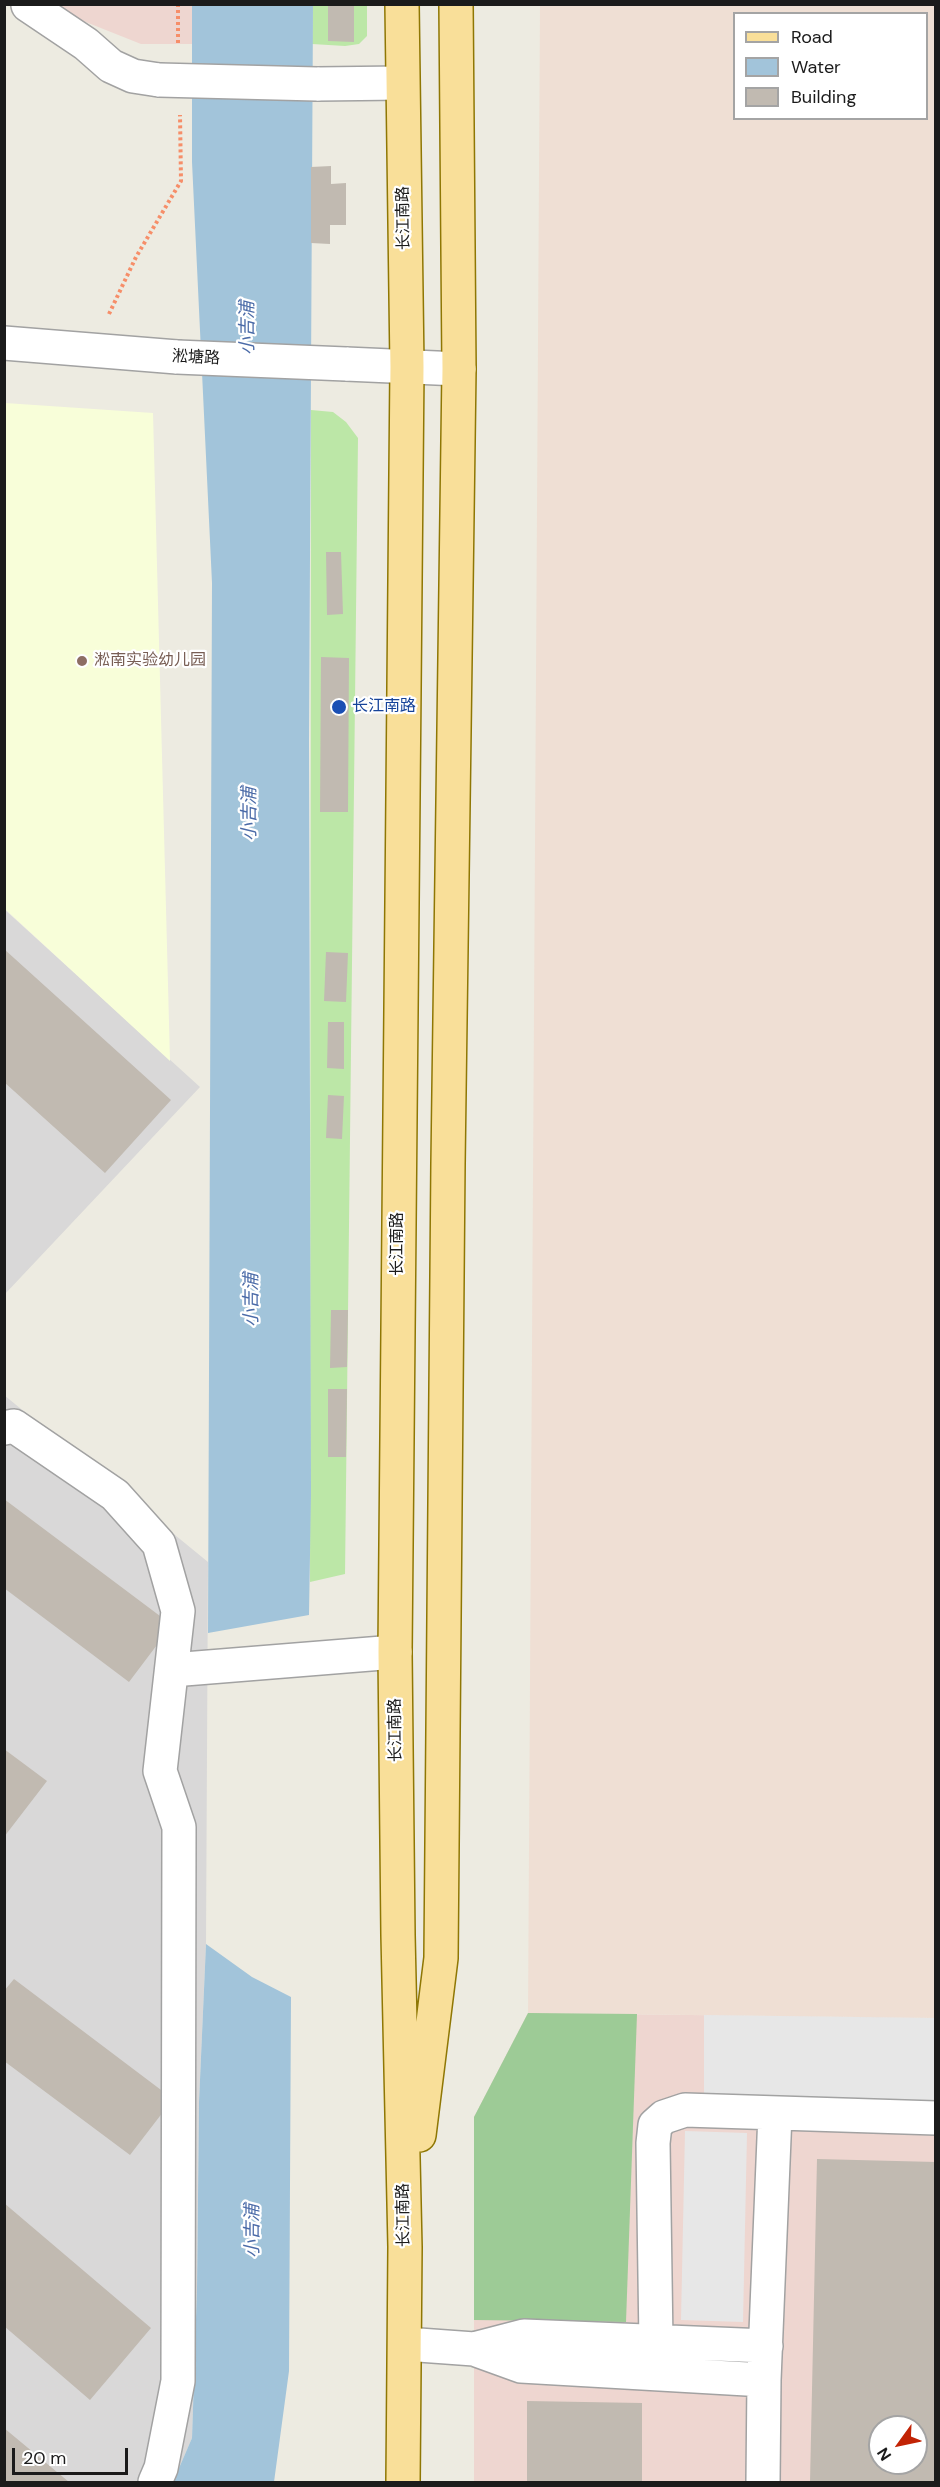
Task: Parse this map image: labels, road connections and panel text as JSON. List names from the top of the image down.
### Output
{
  "streets": {
    "main road": ["长江南路"],
    "street": ["淞塘路"]
  },
  "crossings": [
    ["长江南路", "淞塘路"]
  ],
  "water": ["小吉浦"],
  "places": ["淞南实验幼儿园", "长江南路"],
  "legend": ["Road", "Water", "Building"],
  "scale_bar": "20 m",
  "north": "bottom left"
}
